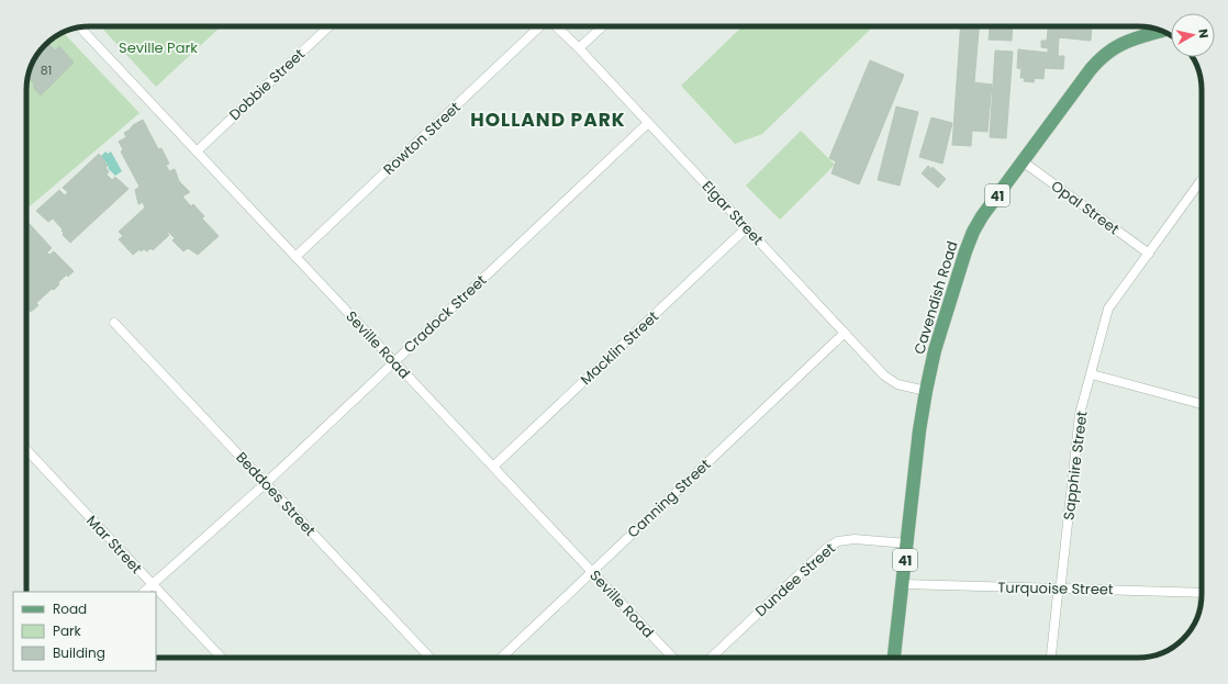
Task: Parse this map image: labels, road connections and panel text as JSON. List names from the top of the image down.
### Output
{
  "streets": {
    "main road": ["41", "Cavendish Road"],
    "street": [
      "Dobbie Street",
      "Rowton Street",
      "Opal Street",
      "Elgar Street",
      "Cradock Street",
      "Seville Road",
      "Macklin Street",
      "Sapphire Street",
      "Beddoes Street",
      "Canning Street",
      "Mar Street",
      "Dundee Street",
      "Turquoise Street"
    ]
  },
  "crossings": [
    ["Dobbie Street", "Seville Road"],
    ["Rowton Street", "Seville Road"],
    ["Opal Street", "Cavendish Road"],
    ["Opal Street", "Sapphire Street"],
    ["Elgar Street", "Cavendish Road"],
    ["Elgar Street", "Cradock Street"],
    ["Elgar Street", "Macklin Street"],
    ["Elgar Street", "Canning Street"],
    ["Cavendish Road", "Dundee Street"],
    ["Cavendish Road", "Turquoise Street"],
    ["Cradock Street", "Seville Road"],
    ["Cradock Street", "Beddoes Street"],
    ["Cradock Street", "Mar Street"],
    ["Seville Road", "Macklin Street"],
    ["Seville Road", "Canning Street"],
    ["Sapphire Street", "Turquoise Street"]
  ],
  "districts": ["HOLLAND PARK"],
  "parks": ["Seville Park"],
  "house_numbers": ["81"],
  "legend": ["Road", "Park", "Building"],
  "north": "right"
}
